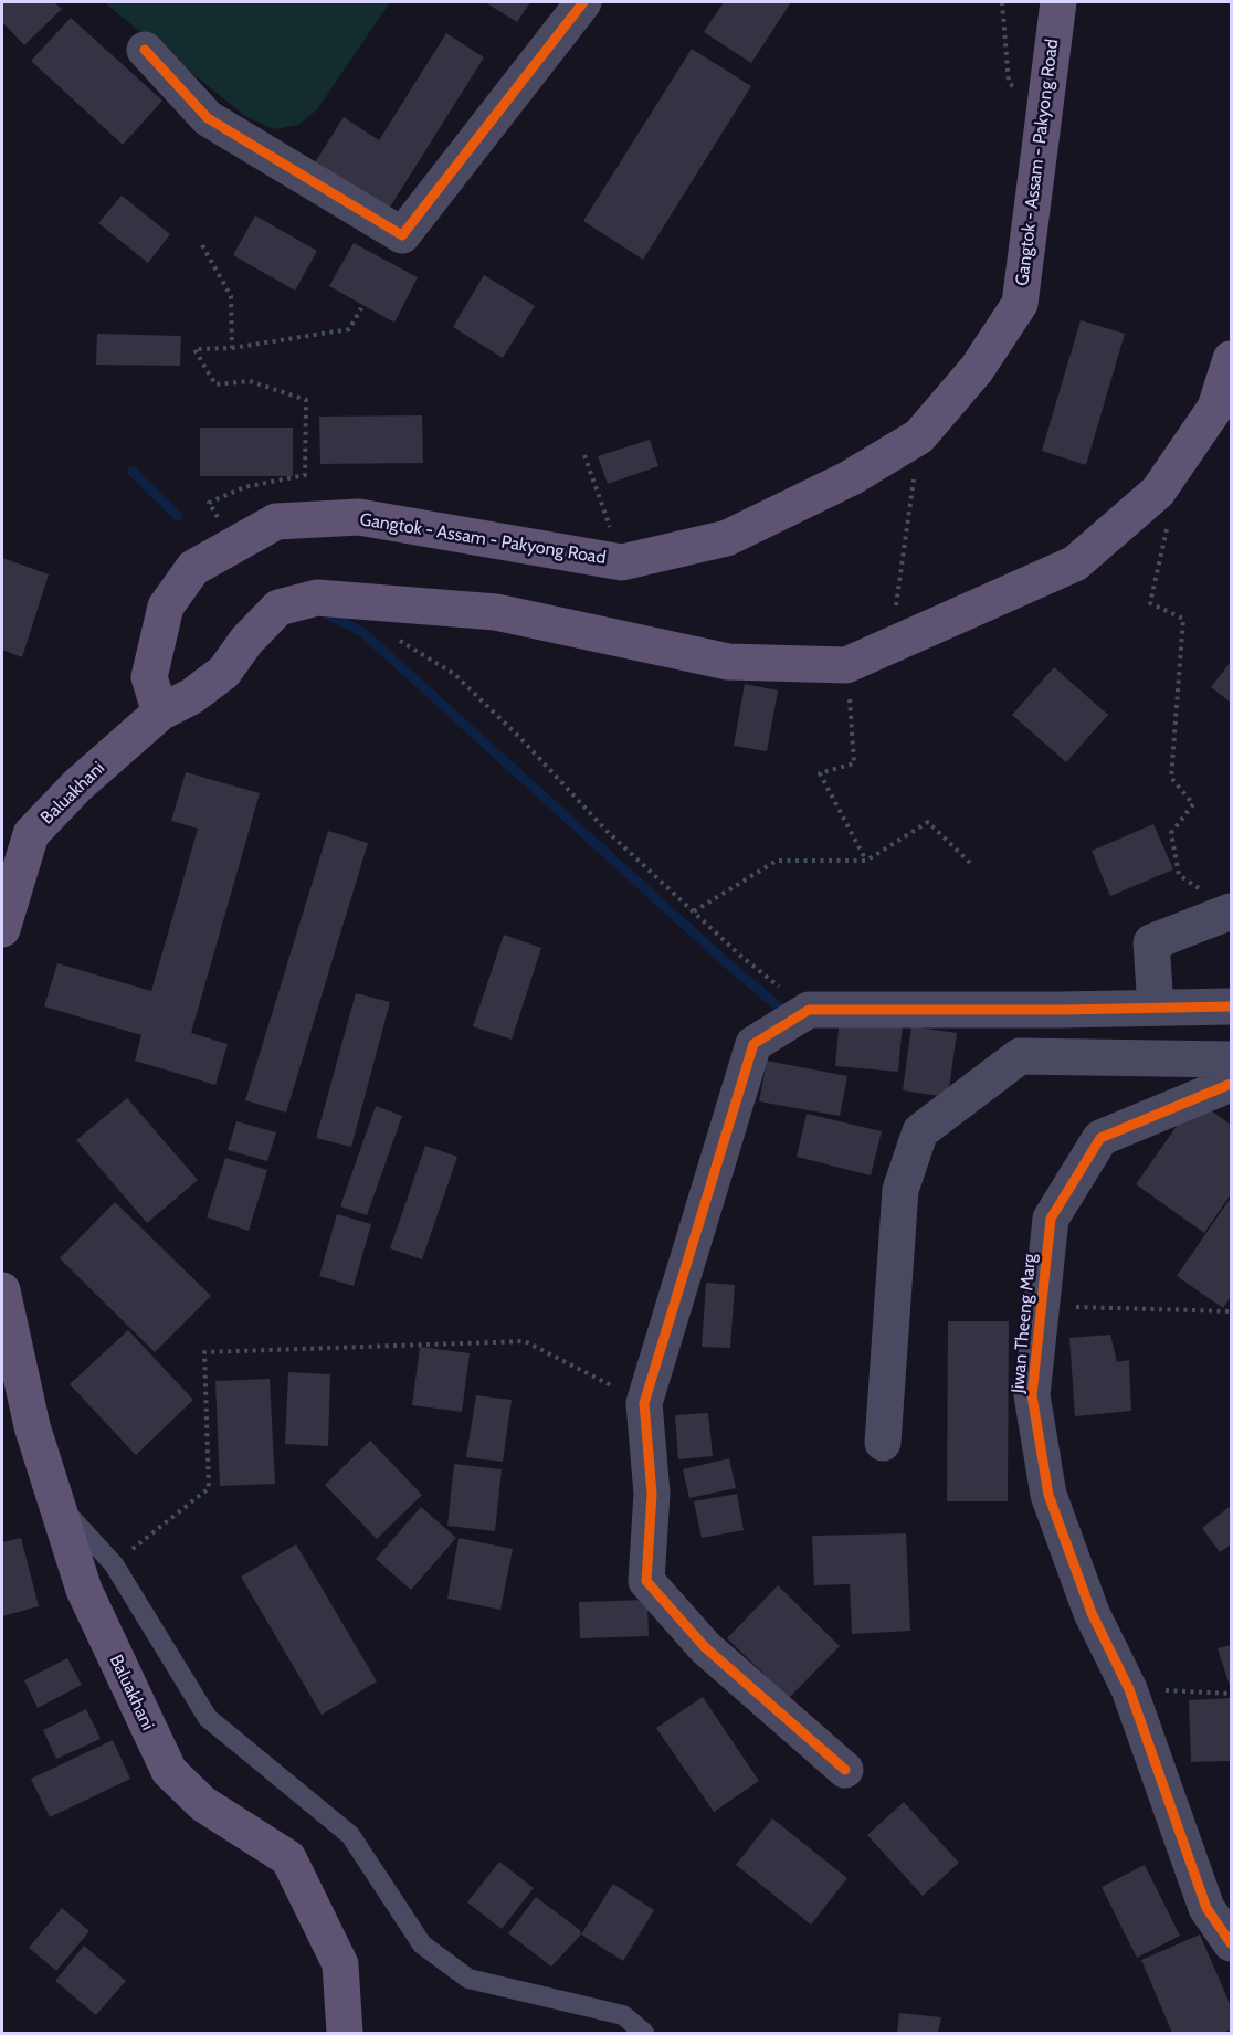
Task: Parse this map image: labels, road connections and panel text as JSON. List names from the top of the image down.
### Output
{
  "streets": {
    "main road": ["Gangtok - Assam - Pakyong Road", "Baluakhani"],
    "street": ["Jiwan Theeng Marg"]
  },
  "crossings": [
    ["Gangtok - Assam - Pakyong Road", "Baluakhani"]
  ]
}
